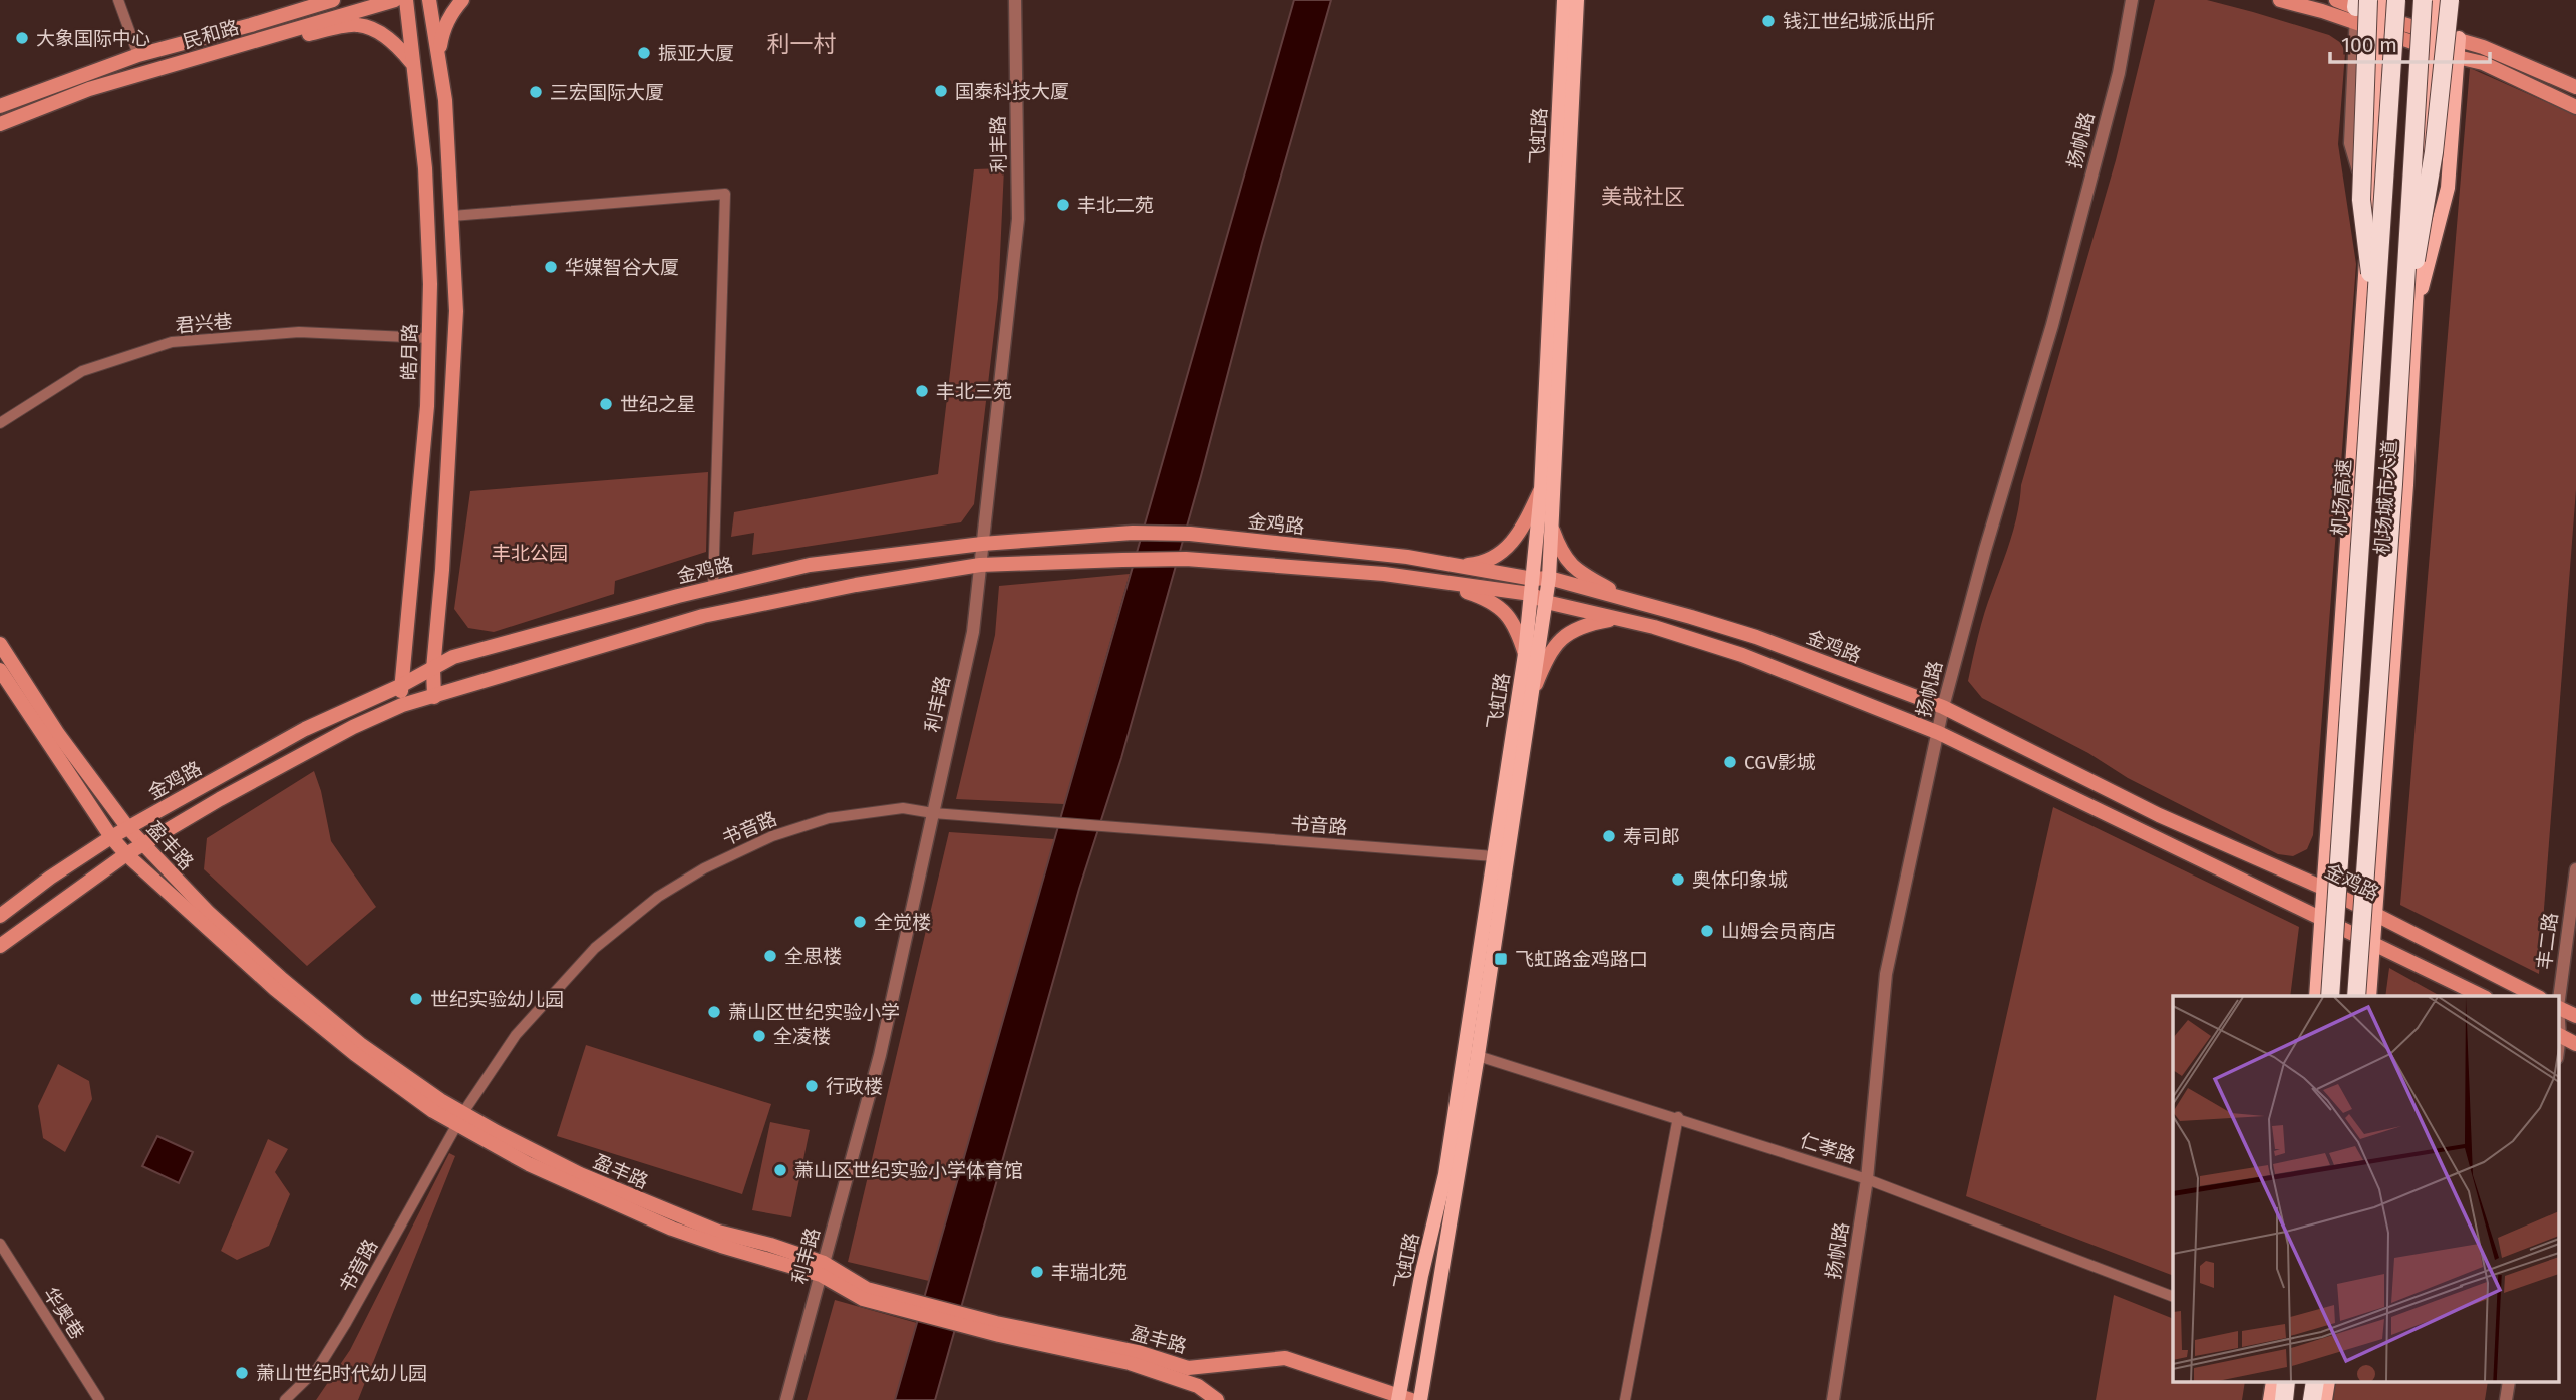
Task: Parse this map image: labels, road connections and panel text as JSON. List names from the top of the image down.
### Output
{
  "streets": {
    "highway": ["机场高速"],
    "main road": [
      "民和路",
      "飞虹路",
      "皓月路",
      "机场城市大道",
      "金鸡路",
      "盈丰路"
    ],
    "street": [
      "扬帆路",
      "利丰路",
      "君兴巷",
      "书音路",
      "丰二路",
      "仁孝路",
      "华奥巷"
    ]
  },
  "crossings": [
    ["飞虹路", "金鸡路"],
    ["飞虹路", "书音路"],
    ["飞虹路", "盈丰路"],
    ["飞虹路", "仁孝路"],
    ["扬帆路", "金鸡路"],
    ["扬帆路", "仁孝路"],
    ["利丰路", "金鸡路"],
    ["利丰路", "书音路"],
    ["利丰路", "盈丰路"],
    ["君兴巷", "皓月路"],
    ["皓月路", "金鸡路"],
    ["机场城市大道", "金鸡路"],
    ["金鸡路", "盈丰路"],
    ["书音路", "盈丰路"]
  ],
  "districts": ["利一村", "美哉社区"],
  "parks": ["丰北公园"],
  "places": {
    "other": [
      "钱江世纪城派出所",
      "大象国际中心",
      "振亚大厦",
      "国泰科技大厦",
      "三宏国际大厦",
      "丰北二苑",
      "华媒智谷大厦",
      "丰北三苑",
      "世纪之星",
      "CGV影城",
      "寿司郎",
      "奥体印象城",
      "全觉楼",
      "山姆会员商店",
      "全思楼",
      "世纪实验幼儿园",
      "萧山区世纪实验小学",
      "全凌楼",
      "行政楼",
      "萧山区世纪实验小学体育馆",
      "丰瑞北苑",
      "萧山世纪时代幼儿园"
    ],
    "transit": ["飞虹路金鸡路口"]
  },
  "scale_bar": "100 m"
}
